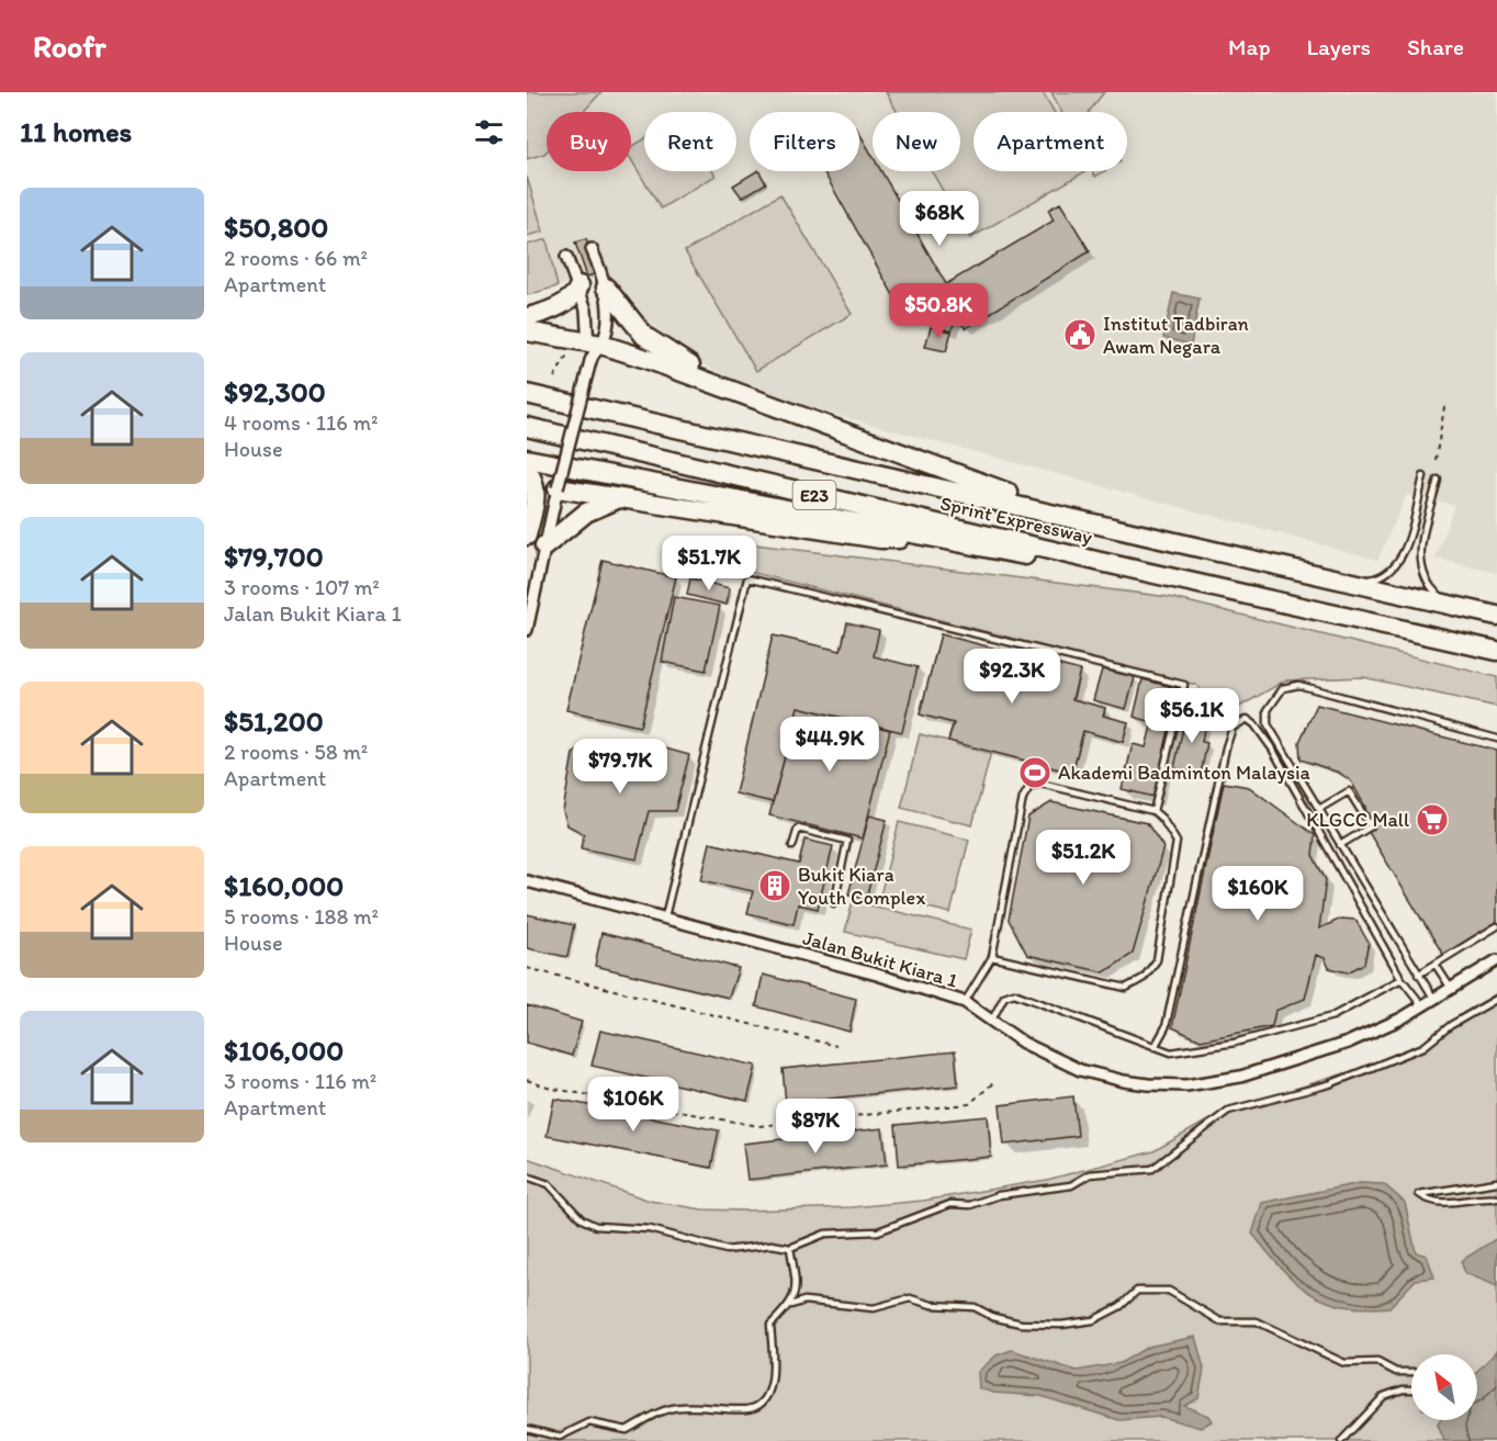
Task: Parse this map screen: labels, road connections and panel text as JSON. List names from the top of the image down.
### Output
{
  "streets": {
    "highway": ["E23", "Sprint Expressway"],
    "street": ["Jalan Bukit Kiara 1"]
  },
  "places": {
    "public building": ["Institut Tadbiran Awam Negara"],
    "sports": ["Akademi Badminton Malaysia"],
    "supermarket": ["KLGCC Mall"],
    "building": ["Bukit Kiara Youth Complex"]
  },
  "north": "top left",
  "page": {
    "header": "Roofr",
    "nav": ["Map", "Layers", "Share"],
    "heading": "11 homes",
    "chip": [
      "Buy",
      "Rent",
      "Filters",
      "New",
      "Apartment"
    ],
    "list": [
      {
        "name": "$50,800",
        "note": "2 rooms · 66 m² · Apartment"
      },
      {
        "name": "$92,300",
        "note": "4 rooms · 116 m² · House"
      },
      {
        "name": "$79,700",
        "note": "3 rooms · 107 m² · Jalan Bukit Kiara 1"
      },
      {
        "name": "$51,200",
        "note": "2 rooms · 58 m² · Apartment"
      },
      {
        "name": "$160,000",
        "note": "5 rooms · 188 m² · House"
      },
      {
        "name": "$106,000",
        "note": "3 rooms · 116 m² · Apartment"
      }
    ],
    "price": [
      "$68K",
      "$50.8K",
      "$51.7K",
      "$92.3K",
      "$56.1K",
      "$44.9K",
      "$79.7K",
      "$51.2K",
      "$160K",
      "$106K",
      "$87K"
    ]
  }
}
